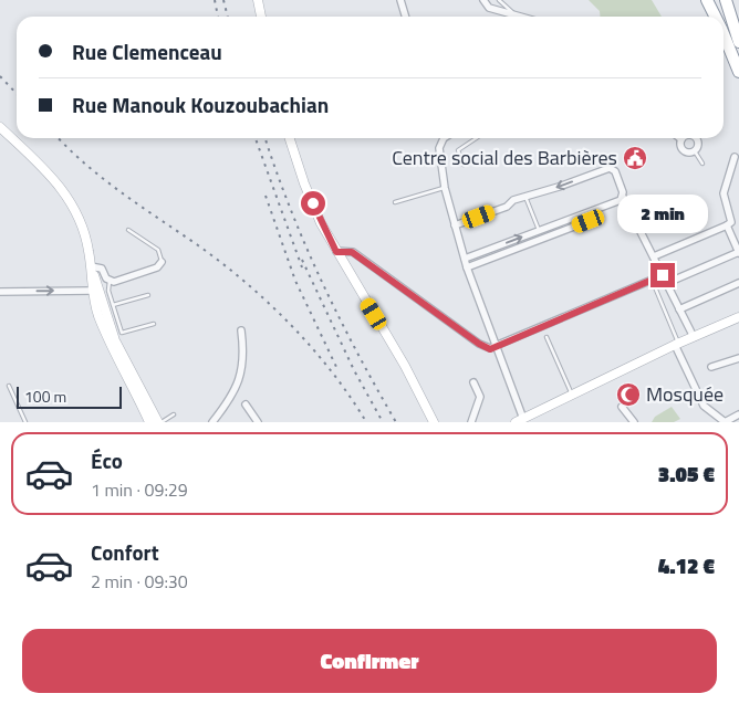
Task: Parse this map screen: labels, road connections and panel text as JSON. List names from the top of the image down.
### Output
{
  "places": {
    "public building": ["Centre social des Barbières"],
    "mosque": ["Mosquée"]
  },
  "scale_bar": "100 m",
  "page": {
    "banner": ["Rue Clemenceau", "Rue Manouk Kouzoubachian"],
    "bubble": "2 min",
    "scale": "100 m",
    "list": [
      {
        "name": "Éco",
        "note": "1 min · 09:29",
        "value": "3.05 €"
      },
      {
        "name": "Confort",
        "note": "2 min · 09:30",
        "value": "4.12 €"
      }
    ],
    "buttons": "Confirmer"
  }
}
